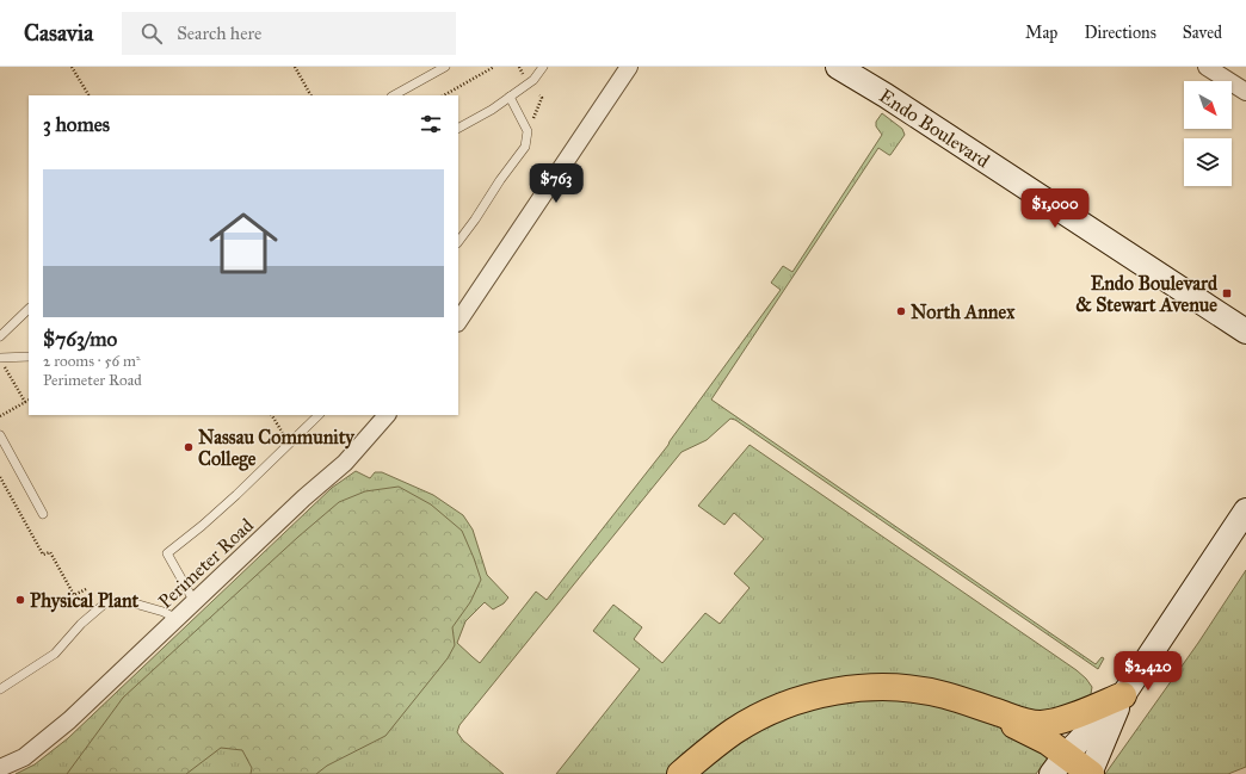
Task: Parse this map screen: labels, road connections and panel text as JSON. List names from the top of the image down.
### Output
{
  "streets": {
    "street": ["Endo Boulevard", "Perimeter Road"]
  },
  "places": {
    "transit": ["Endo Boulevard & Stewart Avenue"],
    "other": ["North Annex", "Nassau Community College", "Physical Plant"]
  },
  "north": "bottom right",
  "page": {
    "header": "Casavia",
    "search": "Search here",
    "nav": ["Map", "Directions", "Saved"],
    "heading": "3 homes",
    "list": [
      {
        "name": "$763/mo",
        "note": "2 rooms · 56 m² · Perimeter Road"
      }
    ],
    "price": ["$763", "$1,000", "$2,420"]
  }
}
